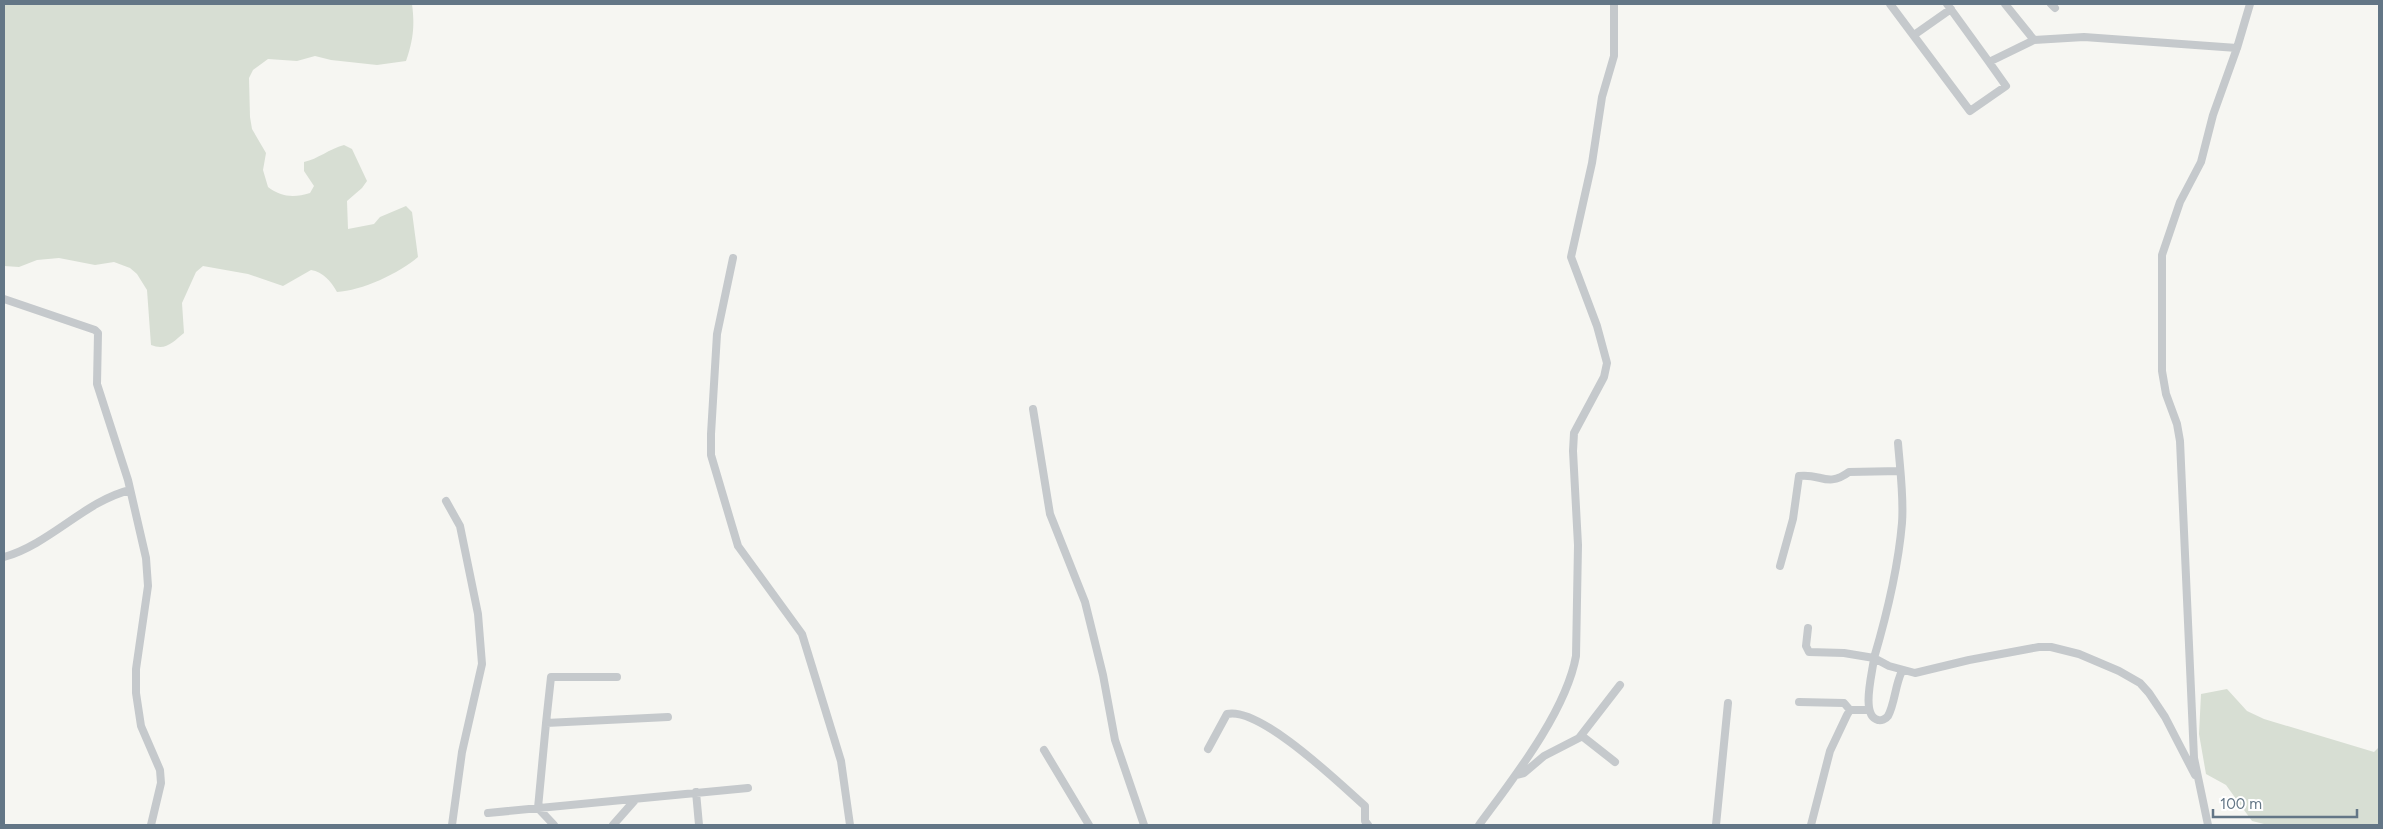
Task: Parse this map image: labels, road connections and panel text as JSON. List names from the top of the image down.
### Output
{
  "scale_bar": "100 m"
}
